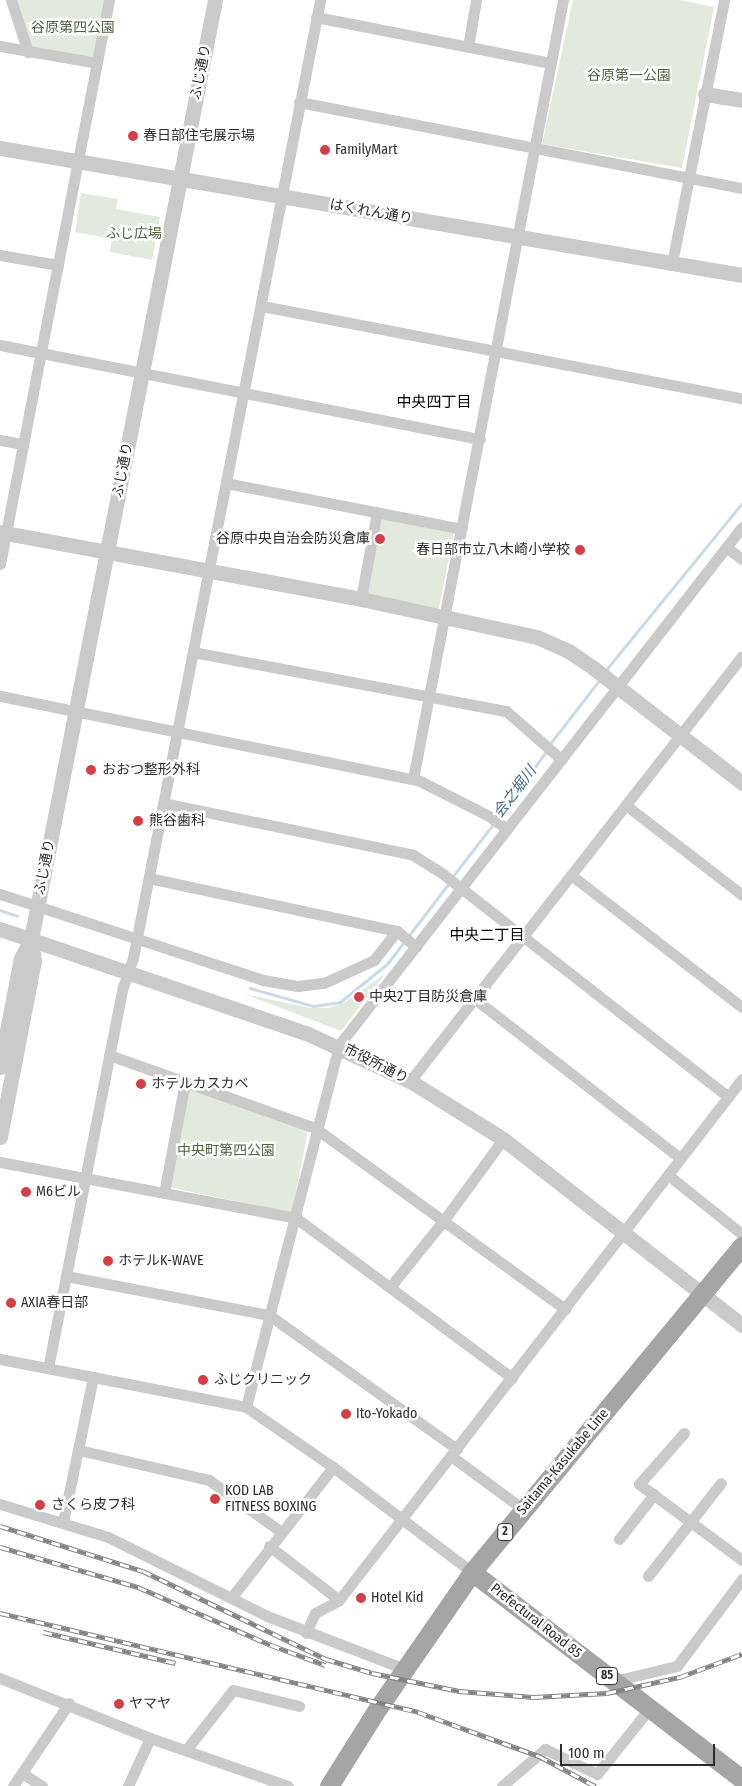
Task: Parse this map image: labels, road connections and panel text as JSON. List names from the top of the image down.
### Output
{
  "streets": {
    "main road": [
      "Saitama-Kasukabe Line",
      "2",
      "Prefectural Road 85",
      "85"
    ],
    "street": ["ふじ通り", "はくれん通り", "市役所通り"]
  },
  "crossings": [
    ["ふじ通り", "はくれん通り"],
    ["ふじ通り", "市役所通り"],
    ["市役所通り", "Saitama-Kasukabe Line"],
    ["Saitama-Kasukabe Line", "Prefectural Road 85"]
  ],
  "districts": ["中央四丁目", "中央二丁目"],
  "water": ["会之堀川"],
  "parks": [
    "谷原第四公園",
    "谷原第一公園",
    "ふじ広場",
    "中央町第四公園"
  ],
  "places": [
    "春日部住宅展示場",
    "FamilyMart",
    "谷原中央自治会防災倉庫",
    "春日部市立八木崎小学校",
    "おおつ整形外科",
    "熊谷歯科",
    "中央2丁目防災倉庫",
    "ホテルカスカベ",
    "M6ビル",
    "ホテルK-WAVE",
    "AXIA春日部",
    "ふじクリニック",
    "Ito-Yokado",
    "KOD LAB FITNESS BOXING",
    "さくら皮フ科",
    "Hotel Kid",
    "ヤマヤ"
  ],
  "scale_bar": "100 m"
}
